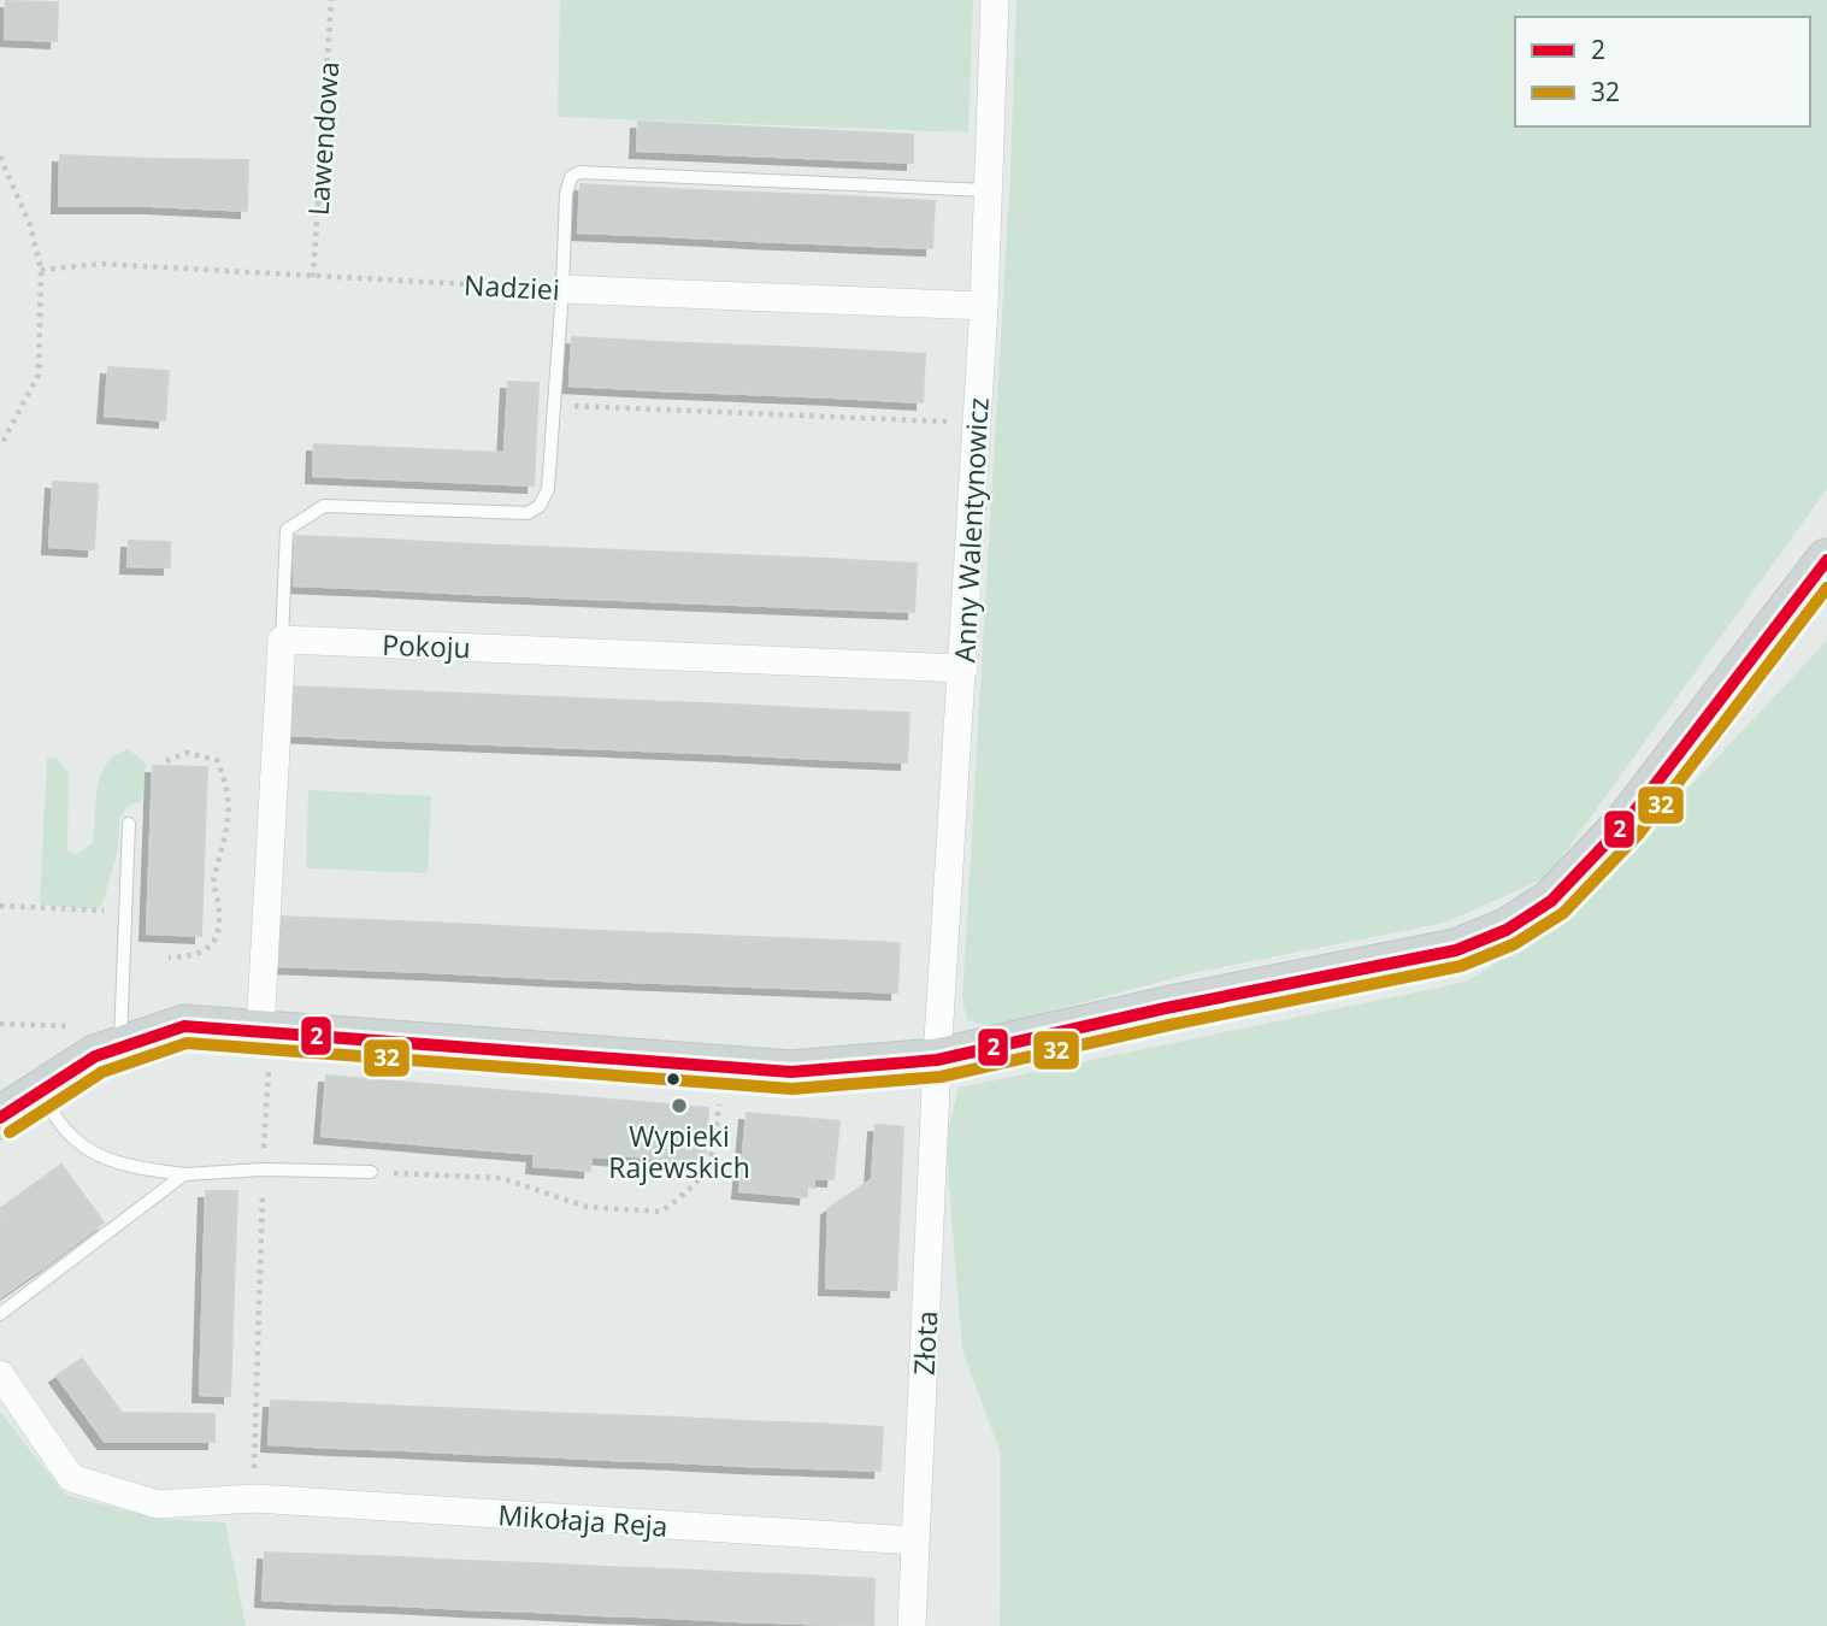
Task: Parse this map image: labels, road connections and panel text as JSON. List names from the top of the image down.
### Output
{
  "streets": {
    "street": [
      "Nadziei",
      "Anny Walentynowicz",
      "Pokoju",
      "Złota",
      "Mikołaja Reja"
    ],
    "path": ["Lawendowa"]
  },
  "crossings": [
    ["Lawendowa", "Nadziei"],
    ["Nadziei", "Anny Walentynowicz"],
    ["Anny Walentynowicz", "Pokoju"],
    ["Anny Walentynowicz", "Złota"],
    ["Złota", "Mikołaja Reja"]
  ],
  "places": ["Wypieki Rajewskich"],
  "lines": ["transit line 2", "transit line 32"],
  "legend": ["2", "32"]
}
